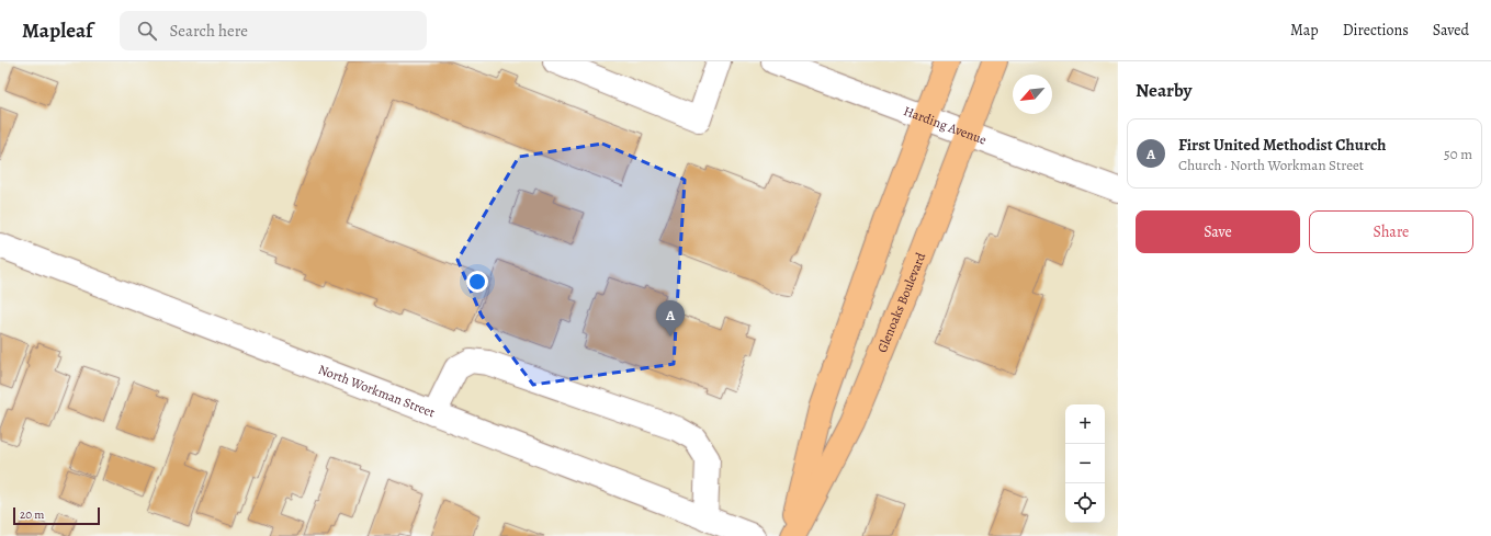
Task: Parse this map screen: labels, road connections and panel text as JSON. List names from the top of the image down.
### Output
{
  "streets": {
    "main road": ["Glenoaks Boulevard"],
    "street": ["Harding Avenue", "North Workman Street"]
  },
  "crossings": [
    ["Harding Avenue", "Glenoaks Boulevard"]
  ],
  "scale_bar": "20 m",
  "north": "bottom left",
  "page": {
    "header": "Mapleaf",
    "search": "Search here",
    "nav": ["Map", "Directions", "Saved"],
    "heading": "Nearby",
    "list": [
      {
        "mark": "A",
        "name": "First United Methodist Church",
        "note": "Church · North Workman Street",
        "value": "50 m"
      }
    ],
    "buttons": ["Save", "Share"],
    "pins": "A",
    "map_buttons": ["+", "−"],
    "scale": "20 m"
  }
}
